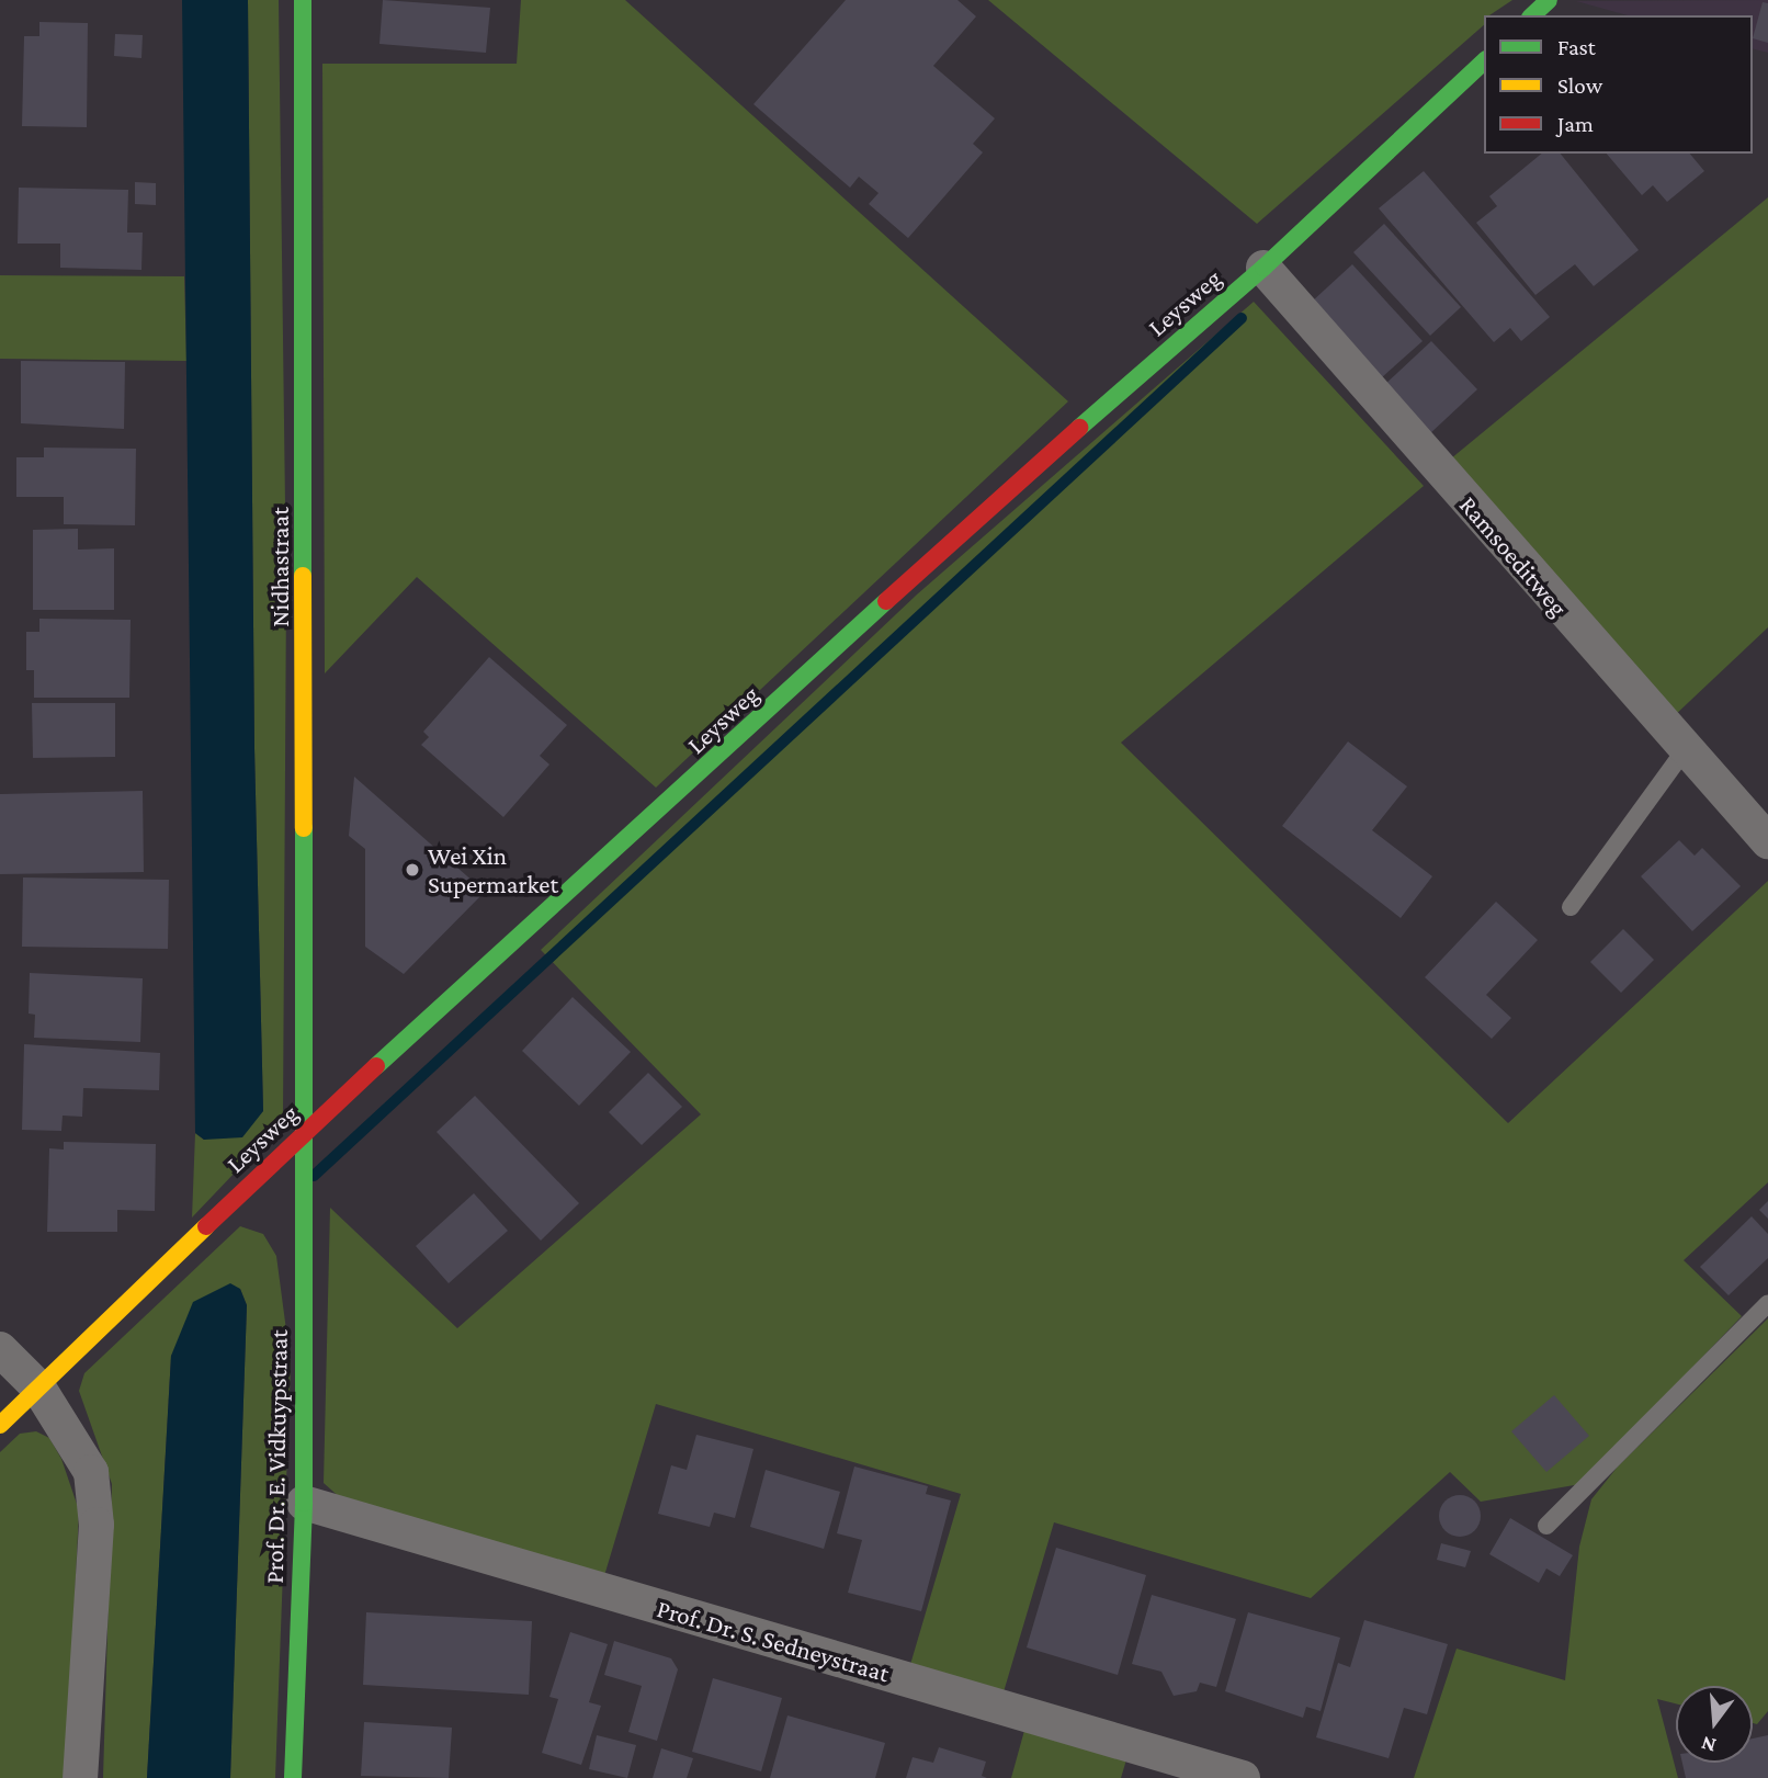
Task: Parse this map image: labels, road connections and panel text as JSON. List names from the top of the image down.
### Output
{
  "streets": {
    "street": [
      "Leysweg",
      "Ramsoeditweg",
      "Nidhastraat",
      "Prof. Dr. E. Vidkuypstraat",
      "Prof. Dr. S. Sedneystraat"
    ]
  },
  "crossings": [
    ["Leysweg", "Ramsoeditweg"],
    ["Leysweg", "Nidhastraat"],
    ["Leysweg", "Prof. Dr. E. Vidkuypstraat"],
    ["Nidhastraat", "Prof. Dr. E. Vidkuypstraat"],
    ["Prof. Dr. E. Vidkuypstraat", "Prof. Dr. S. Sedneystraat"]
  ],
  "places": ["Wei Xin Supermarket"],
  "legend": ["Fast", "Slow", "Jam"],
  "north": "bottom"
}
